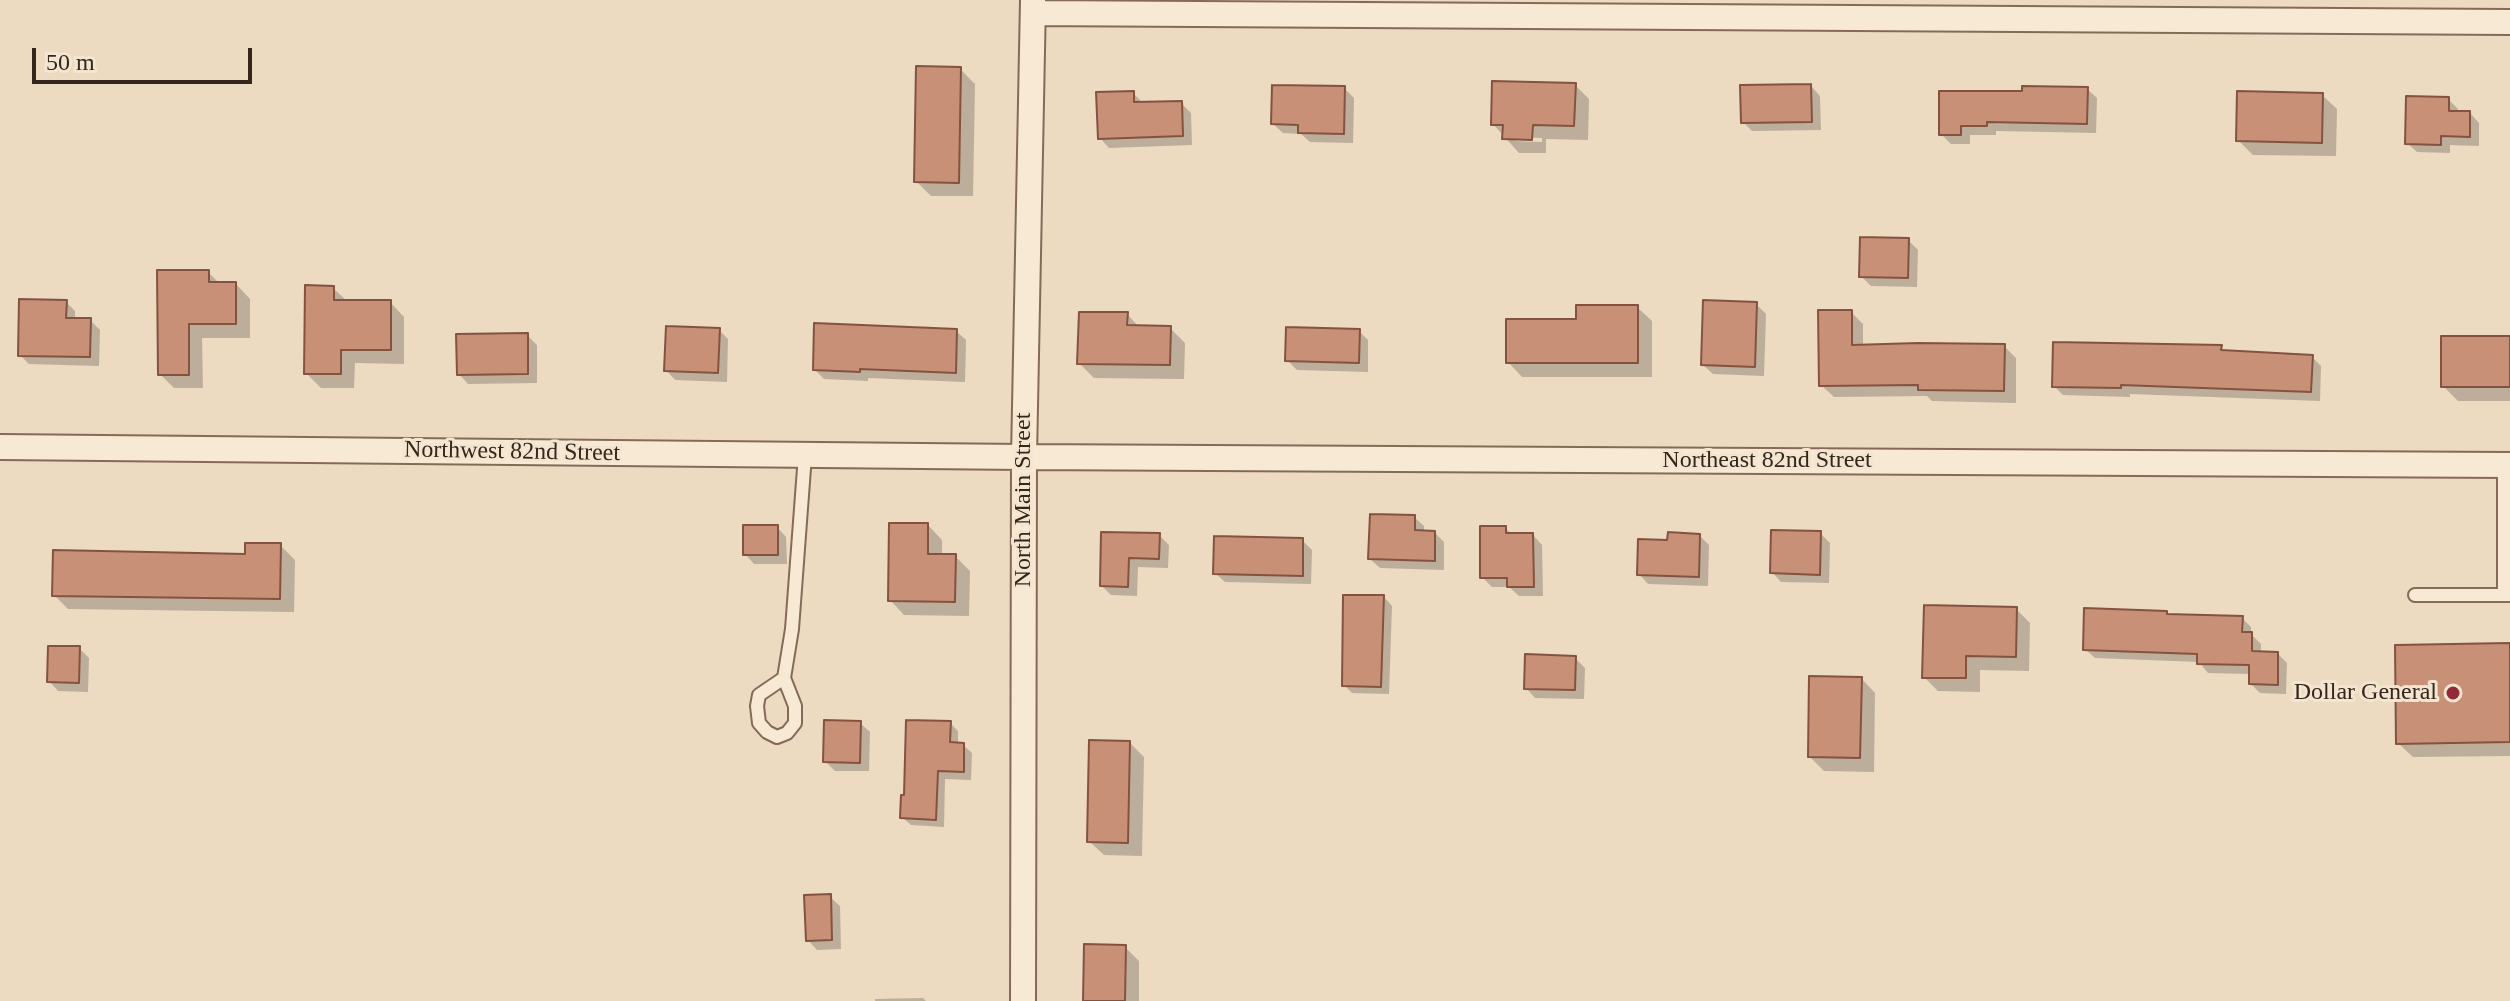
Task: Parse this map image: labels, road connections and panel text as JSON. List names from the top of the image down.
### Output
{
  "streets": {
    "street": ["Northwest 82nd Street", "Northeast 82nd Street", "North Main Street"]
  },
  "crossings": [
    ["Northwest 82nd Street", "Northeast 82nd Street"],
    ["Northwest 82nd Street", "North Main Street"],
    ["Northeast 82nd Street", "North Main Street"]
  ],
  "places": ["Dollar General"],
  "scale_bar": "50 m"
}
